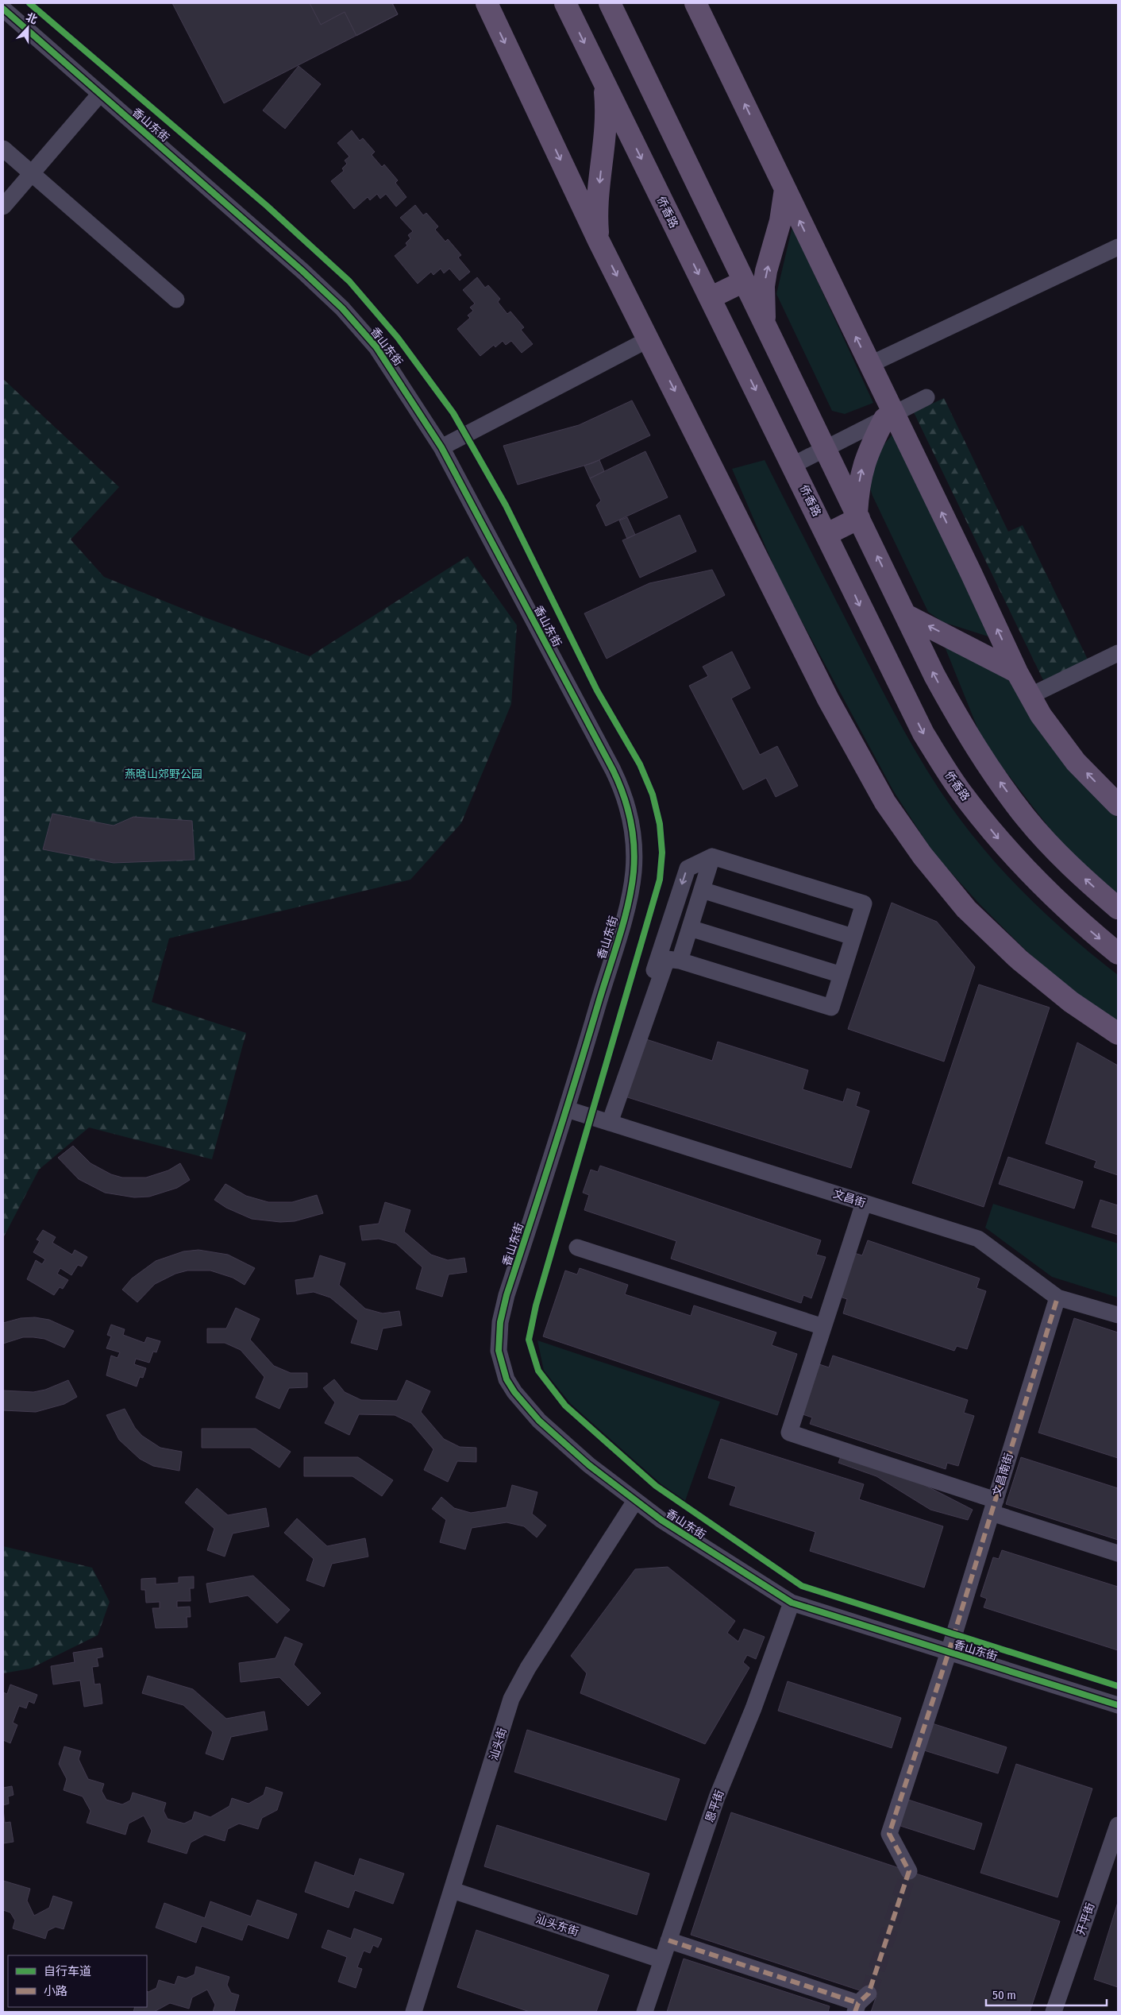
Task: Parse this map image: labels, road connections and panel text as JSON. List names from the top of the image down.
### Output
{
  "streets": {
    "main road": ["侨香路"],
    "street": [
      "香山东街",
      "文昌街",
      "文昌南街",
      "汕头街",
      "恩平街",
      "开平街",
      "汕头东街"
    ]
  },
  "crossings": [
    ["香山东街", "文昌街"],
    ["香山东街", "文昌南街"],
    ["香山东街", "汕头街"],
    ["香山东街", "恩平街"],
    ["文昌街", "文昌南街"],
    ["汕头街", "汕头东街"],
    ["恩平街", "汕头东街"]
  ],
  "parks": ["燕晗山郊野公园"],
  "legend": ["自行车道", "小路"],
  "scale_bar": "50 m",
  "north": "top"
}
